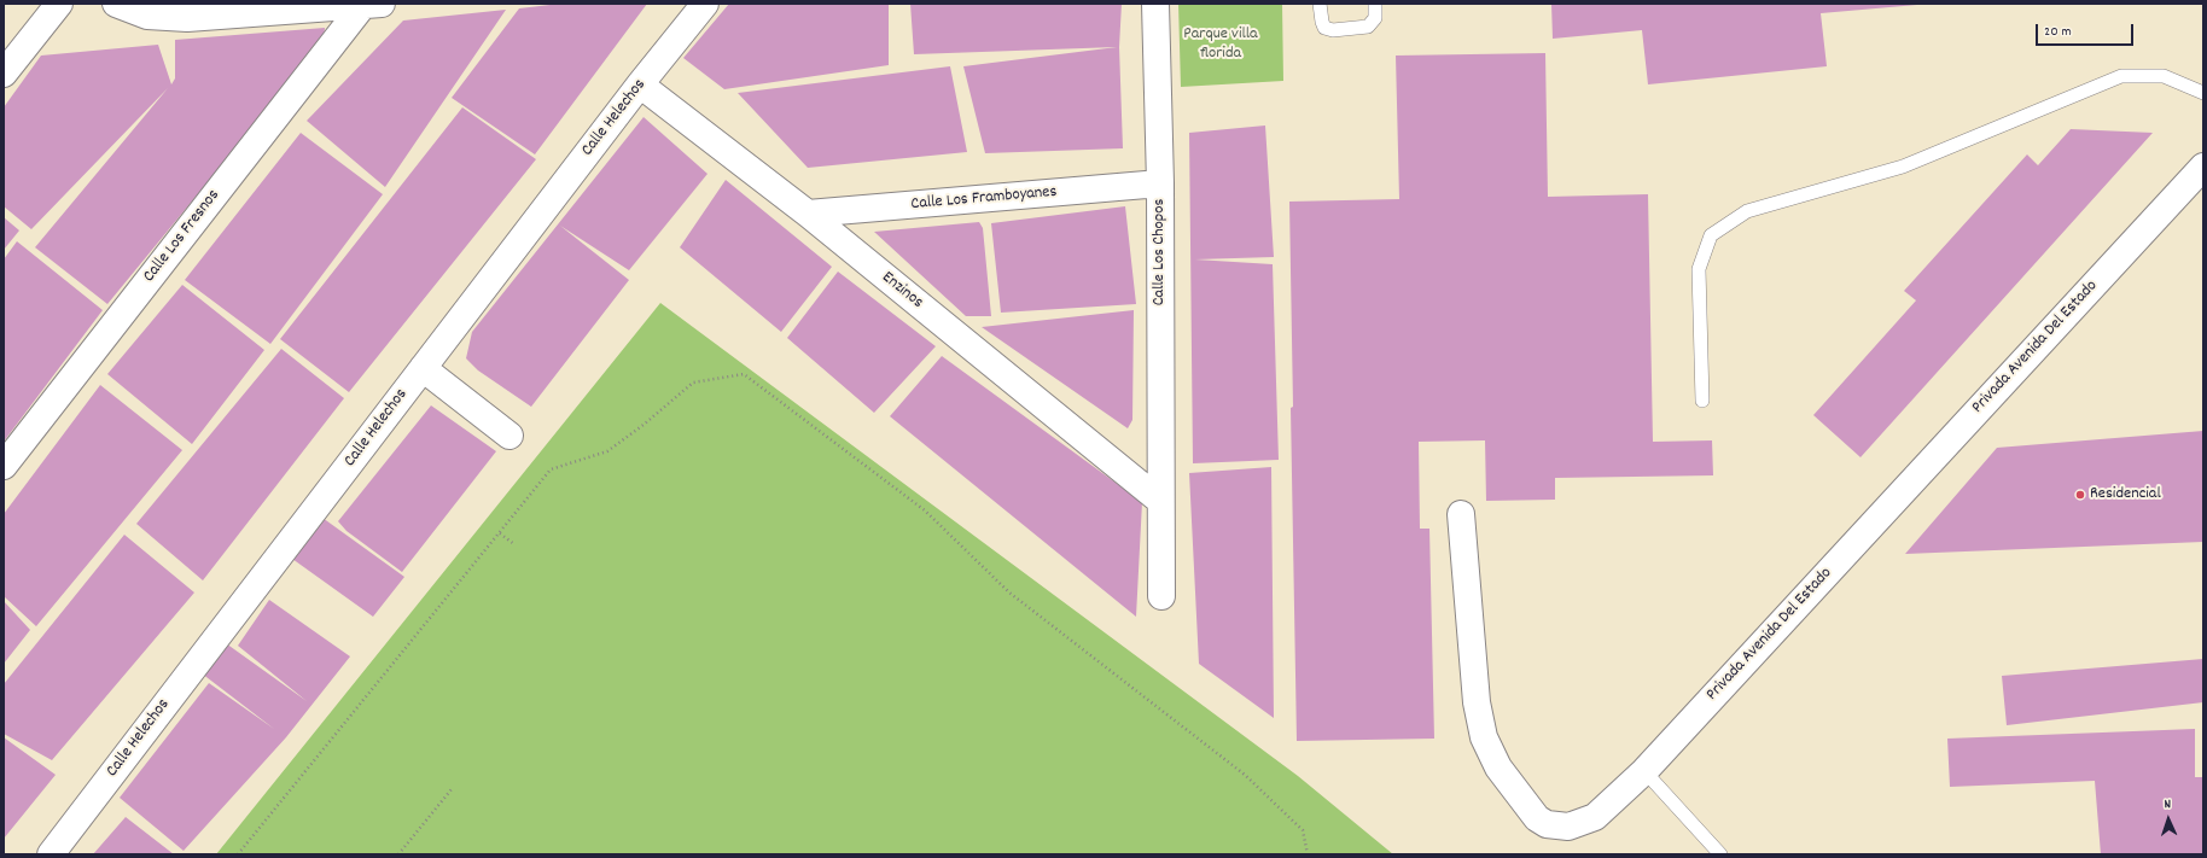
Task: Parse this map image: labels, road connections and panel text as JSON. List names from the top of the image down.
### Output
{
  "streets": {
    "street": [
      "Calle Helechos",
      "Calle Los Framboyanes",
      "Calle Los Fresnos",
      "Calle Los Chopos",
      "Enzinos",
      "Privada Avenida Del Estado"
    ]
  },
  "crossings": [
    ["Calle Helechos", "Enzinos"],
    ["Calle Los Framboyanes", "Calle Los Chopos"],
    ["Calle Los Framboyanes", "Enzinos"],
    ["Calle Los Chopos", "Enzinos"]
  ],
  "parks": ["Parque villa florida"],
  "places": ["Residencial"],
  "scale_bar": "20 m",
  "north": "top"
}
